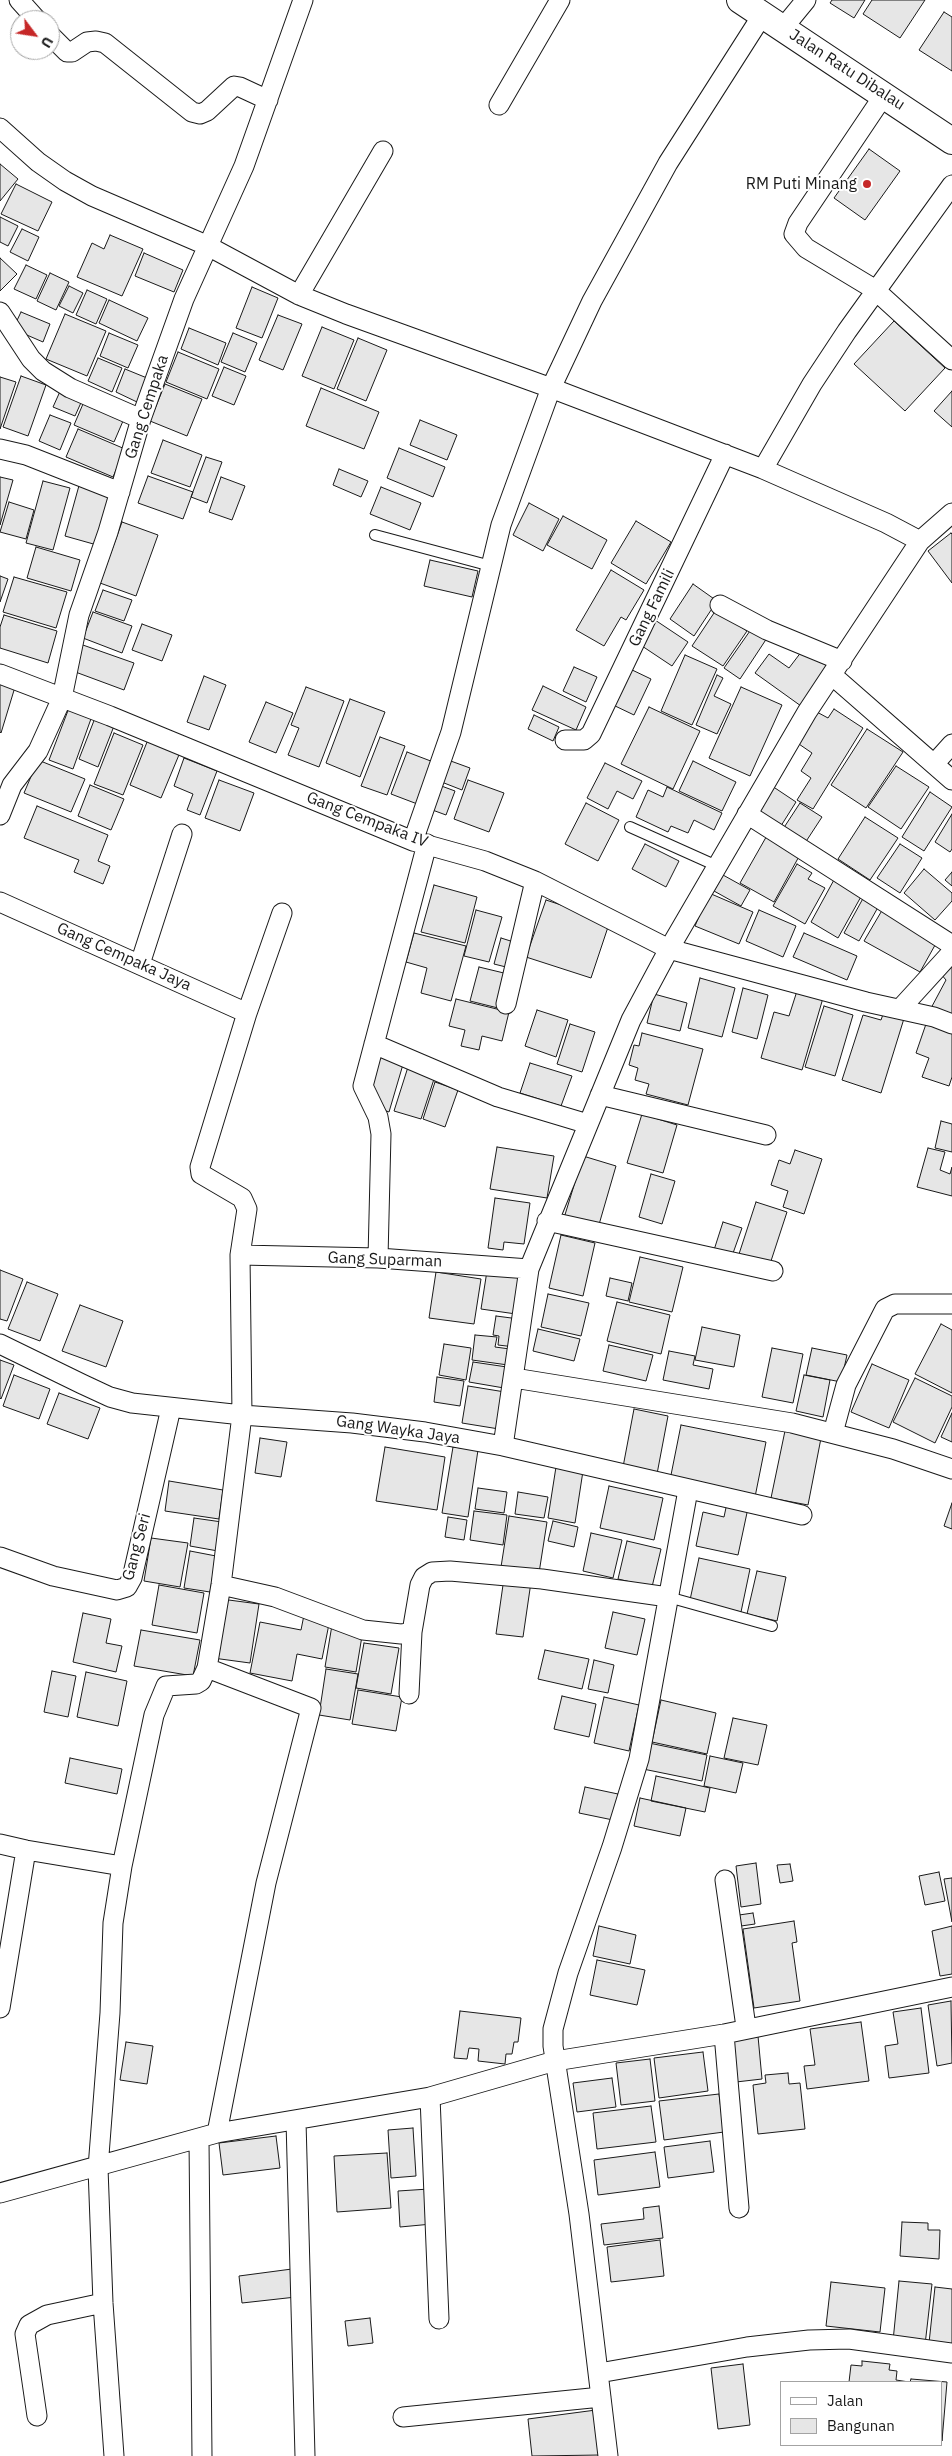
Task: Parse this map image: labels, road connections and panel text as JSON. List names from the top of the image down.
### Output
{
  "streets": {
    "main road": ["Jalan Ratu Dibalau"],
    "street": [
      "Gang Cempaka",
      "Gang Famili",
      "Gang Cempaka IV",
      "Gang Cempaka Jaya",
      "Gang Suparman",
      "Gang Wayka Jaya",
      "Gang Seri"
    ]
  },
  "crossings": [
    ["Gang Cempaka", "Gang Cempaka IV"],
    ["Gang Wayka Jaya", "Gang Seri"]
  ],
  "places": ["RM Puti Minang"],
  "legend": ["Jalan", "Bangunan"],
  "north": "bottom right"
}
